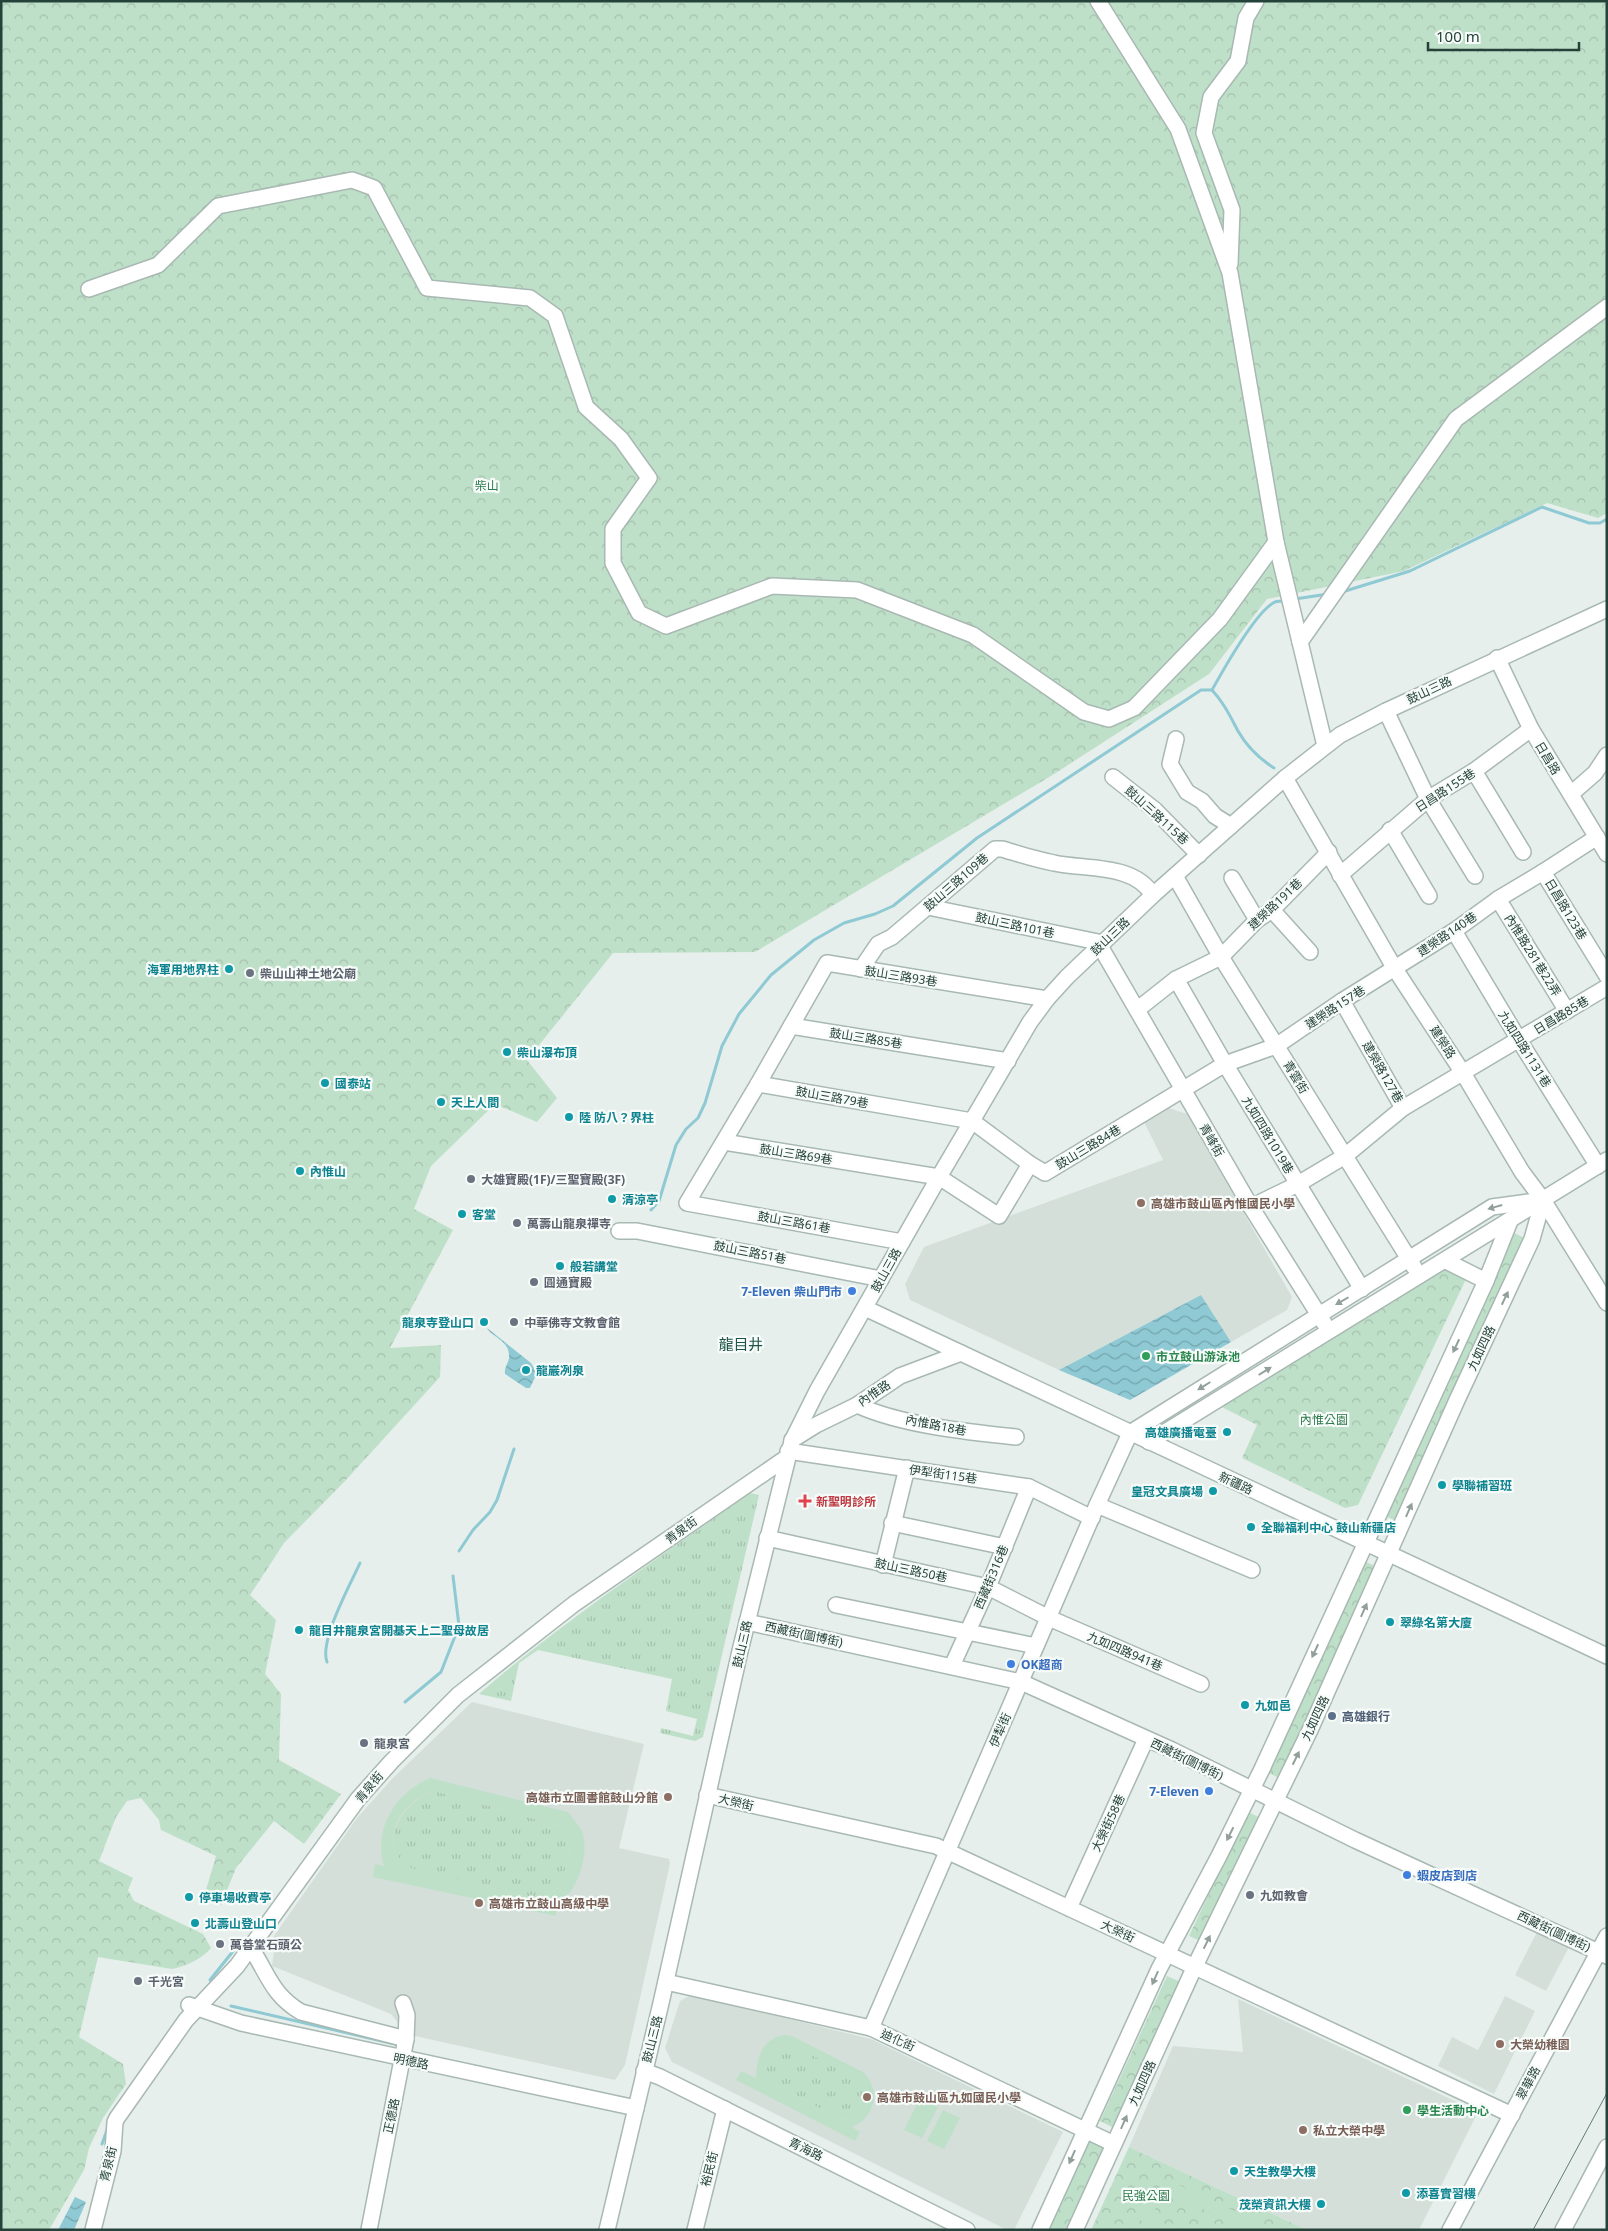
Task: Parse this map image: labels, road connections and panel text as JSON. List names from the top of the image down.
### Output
{
  "streets": {
    "street": [
      "鼓山三路",
      "日昌路",
      "日昌路155巷",
      "鼓山三路115巷",
      "鼓山三路109巷",
      "建榮路191巷",
      "日昌路123巷",
      "鼓山三路101巷",
      "建榮路140巷",
      "內惟路281巷22弄",
      "鼓山三路93巷",
      "建榮路157巷",
      "日昌路85巷",
      "鼓山三路85巷",
      "建榮路",
      "九如四路1131巷",
      "建榮路127巷",
      "青雲街",
      "鼓山三路79巷",
      "九如四路1019巷",
      "青峰街",
      "鼓山三路84巷",
      "鼓山三路69巷",
      "鼓山三路61巷",
      "鼓山三路51巷",
      "九如四路",
      "內惟路",
      "內惟路18巷",
      "伊犁街115巷",
      "新疆路",
      "青泉街",
      "鼓山三路50巷",
      "西藏街316巷",
      "西藏街(圖博街)",
      "九如四路941巷",
      "伊犁街",
      "大榮街",
      "大榮街58巷",
      "迪化街",
      "明德路",
      "翠華路",
      "正德路",
      "青海路",
      "裕民街"
    ]
  },
  "crossings": [
    ["鼓山三路", "日昌路"],
    ["鼓山三路", "鼓山三路115巷"],
    ["鼓山三路", "鼓山三路109巷"],
    ["鼓山三路", "鼓山三路101巷"],
    ["鼓山三路", "鼓山三路93巷"],
    ["鼓山三路", "鼓山三路85巷"],
    ["鼓山三路", "建榮路"],
    ["鼓山三路", "青雲街"],
    ["鼓山三路", "鼓山三路79巷"],
    ["鼓山三路", "青峰街"],
    ["鼓山三路", "鼓山三路84巷"],
    ["鼓山三路", "鼓山三路69巷"],
    ["鼓山三路", "鼓山三路61巷"],
    ["鼓山三路", "鼓山三路51巷"],
    ["鼓山三路", "內惟路"],
    ["鼓山三路", "伊犁街115巷"],
    ["鼓山三路", "新疆路"],
    ["鼓山三路", "青泉街"],
    ["鼓山三路", "鼓山三路50巷"],
    ["鼓山三路", "西藏街(圖博街)"],
    ["鼓山三路", "大榮街"],
    ["鼓山三路", "迪化街"],
    ["鼓山三路", "明德路"],
    ["鼓山三路", "青海路"],
    ["日昌路", "日昌路155巷"],
    ["日昌路", "日昌路123巷"],
    ["日昌路155巷", "建榮路"],
    ["鼓山三路109巷", "鼓山三路101巷"],
    ["鼓山三路109巷", "鼓山三路93巷"],
    ["建榮路191巷", "建榮路"],
    ["建榮路191巷", "青雲街"],
    ["建榮路191巷", "九如四路1019巷"],
    ["建榮路191巷", "青峰街"],
    ["日昌路123巷", "建榮路140巷"],
    ["鼓山三路101巷", "青峰街"],
    ["建榮路140巷", "內惟路281巷22弄"],
    ["建榮路140巷", "建榮路157巷"],
    ["建榮路140巷", "建榮路"],
    ["建榮路140巷", "九如四路1131巷"],
    ["內惟路281巷22弄", "日昌路85巷"],
    ["鼓山三路93巷", "鼓山三路85巷"],
    ["建榮路157巷", "建榮路"],
    ["建榮路157巷", "建榮路127巷"],
    ["建榮路157巷", "青雲街"],
    ["建榮路157巷", "九如四路1019巷"],
    ["建榮路157巷", "青峰街"],
    ["建榮路157巷", "鼓山三路84巷"],
    ["日昌路85巷", "建榮路"],
    ["日昌路85巷", "九如四路1131巷"],
    ["日昌路85巷", "建榮路127巷"],
    ["建榮路", "建榮路127巷"],
    ["建榮路", "九如四路"],
    ["鼓山三路79巷", "鼓山三路84巷"],
    ["青峰街", "鼓山三路84巷"],
    ["鼓山三路69巷", "鼓山三路61巷"],
    ["九如四路", "新疆路"],
    ["九如四路", "西藏街(圖博街)"],
    ["九如四路", "大榮街"],
    ["九如四路", "迪化街"],
    ["內惟路", "內惟路18巷"],
    ["內惟路", "伊犁街115巷"],
    ["內惟路", "新疆路"],
    ["內惟路", "青泉街"],
    ["伊犁街115巷", "青泉街"],
    ["伊犁街115巷", "西藏街316巷"],
    ["伊犁街115巷", "伊犁街"],
    ["新疆路", "伊犁街"],
    ["青泉街", "明德路"],
    ["鼓山三路50巷", "西藏街316巷"],
    ["鼓山三路50巷", "九如四路941巷"],
    ["鼓山三路50巷", "伊犁街"],
    ["西藏街316巷", "西藏街(圖博街)"],
    ["西藏街(圖博街)", "伊犁街"],
    ["西藏街(圖博街)", "大榮街58巷"],
    ["西藏街(圖博街)", "翠華路"],
    ["九如四路941巷", "伊犁街"],
    ["伊犁街", "大榮街"],
    ["伊犁街", "迪化街"],
    ["大榮街", "大榮街58巷"],
    ["大榮街", "翠華路"],
    ["明德路", "正德路"],
    ["青海路", "裕民街"]
  ],
  "districts": ["龍目井"],
  "parks": ["柴山", "內惟公園", "民強公園"],
  "places": {
    "other": [
      "海軍用地界柱",
      "柴山山神土地公廟",
      "柴山瀑布頂",
      "國泰站",
      "天上人間",
      "陸 防八？界柱",
      "內惟山",
      "大雄寶殿(1F)/三聖寶殿(3F)",
      "清涼亭",
      "高雄市鼓山區內惟國民小學",
      "客堂",
      "萬壽山龍泉禪寺",
      "般若講堂",
      "圓通寶殿",
      "7-Eleven 柴山門市",
      "龍泉寺登山口",
      "中華佛寺文教會館",
      "市立鼓山游泳池",
      "龍巖冽泉",
      "高雄廣播電臺",
      "學聯補習班",
      "皇冠文具廣場",
      "全聯福利中心 鼓山新疆店",
      "翠綠名第大廈",
      "龍目井龍泉宮開基天上二聖母故居",
      "OK超商",
      "九如邑",
      "高雄銀行",
      "龍泉宮",
      "7-Eleven",
      "高雄市立圖書館鼓山分館",
      "蝦皮店到店",
      "九如教會",
      "停車場收費亭",
      "高雄市立鼓山高級中學",
      "北壽山登山口",
      "萬善堂石頭公",
      "千光宮",
      "大榮幼稚園",
      "高雄市鼓山區九如國民小學",
      "學生活動中心",
      "私立大榮中學",
      "天生教學大樓",
      "添喜實習樓",
      "茂榮資訊大樓"
    ],
    "health": ["新聖明診所"]
  },
  "scale_bar": "100 m"
}
